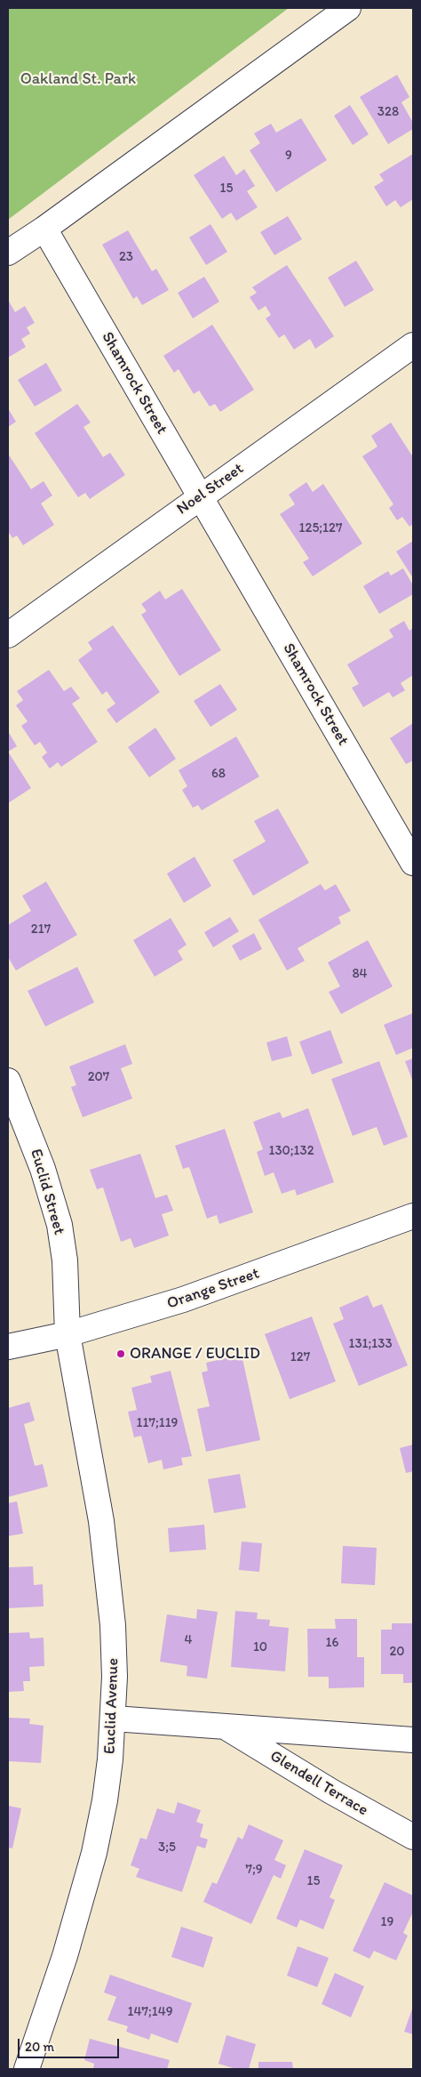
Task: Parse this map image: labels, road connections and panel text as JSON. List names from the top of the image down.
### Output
{
  "streets": {
    "street": [
      "Shamrock Street",
      "Noel Street",
      "Euclid Street",
      "Orange Street",
      "Euclid Avenue",
      "Glendell Terrace"
    ]
  },
  "crossings": [
    ["Shamrock Street", "Noel Street"],
    ["Euclid Street", "Orange Street"],
    ["Euclid Street", "Euclid Avenue"],
    ["Orange Street", "Euclid Avenue"],
    ["Euclid Avenue", "Glendell Terrace"]
  ],
  "parks": ["Oakland St. Park"],
  "places": ["ORANGE / EUCLID"],
  "house_numbers": [
    "328",
    "9",
    "15",
    "23",
    "125;127",
    "68",
    "217",
    "84",
    "207",
    "130;132",
    "131;133",
    "127",
    "117;119",
    "4",
    "16",
    "10",
    "20",
    "3;5",
    "7;9",
    "15",
    "19",
    "147;149"
  ],
  "scale_bar": "20 m"
}
